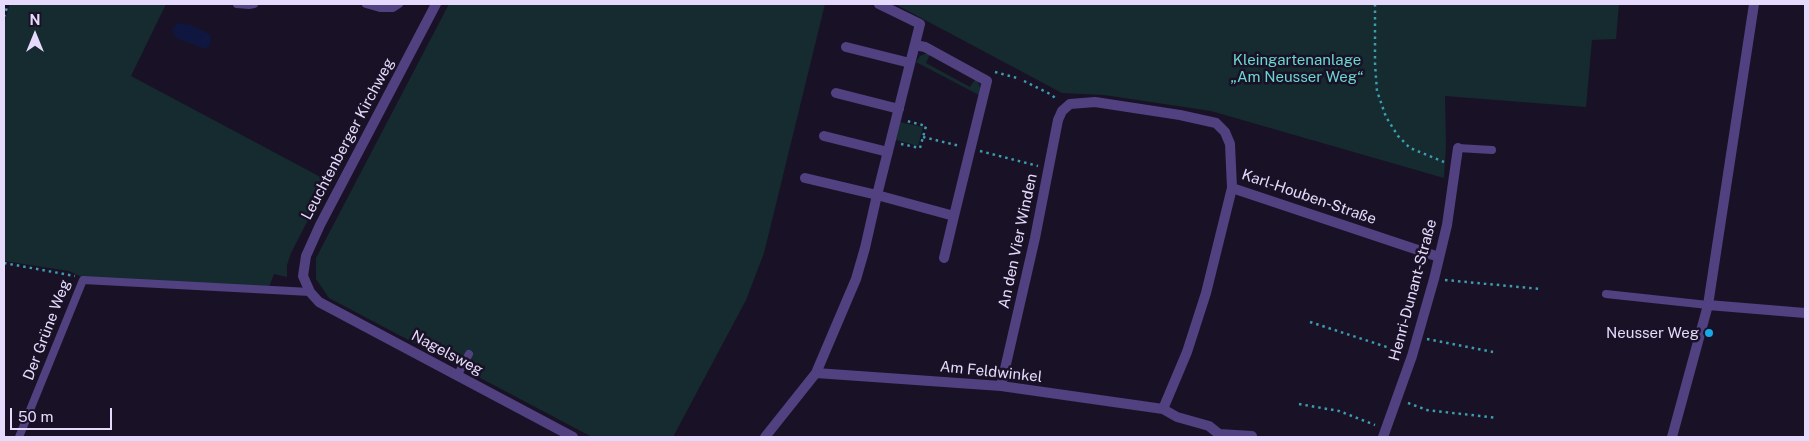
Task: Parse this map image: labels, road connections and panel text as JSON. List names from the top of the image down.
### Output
{
  "streets": {
    "street": [
      "Leuchtenberger Kirchweg",
      "Karl-Houben-Straße",
      "An den Vier Winden",
      "Henri-Dunant-Straße",
      "Nagelsweg",
      "Am Feldwinkel"
    ],
    "lane": ["Der Grüne Weg"]
  },
  "crossings": [
    ["Leuchtenberger Kirchweg", "Nagelsweg"],
    ["Karl-Houben-Straße", "An den Vier Winden"],
    ["Karl-Houben-Straße", "Henri-Dunant-Straße"],
    ["An den Vier Winden", "Am Feldwinkel"]
  ],
  "parks": ["Kleingartenanlage „Am Neusser Weg“"],
  "places": ["Neusser Weg"],
  "scale_bar": "50 m",
  "north": "top"
}
